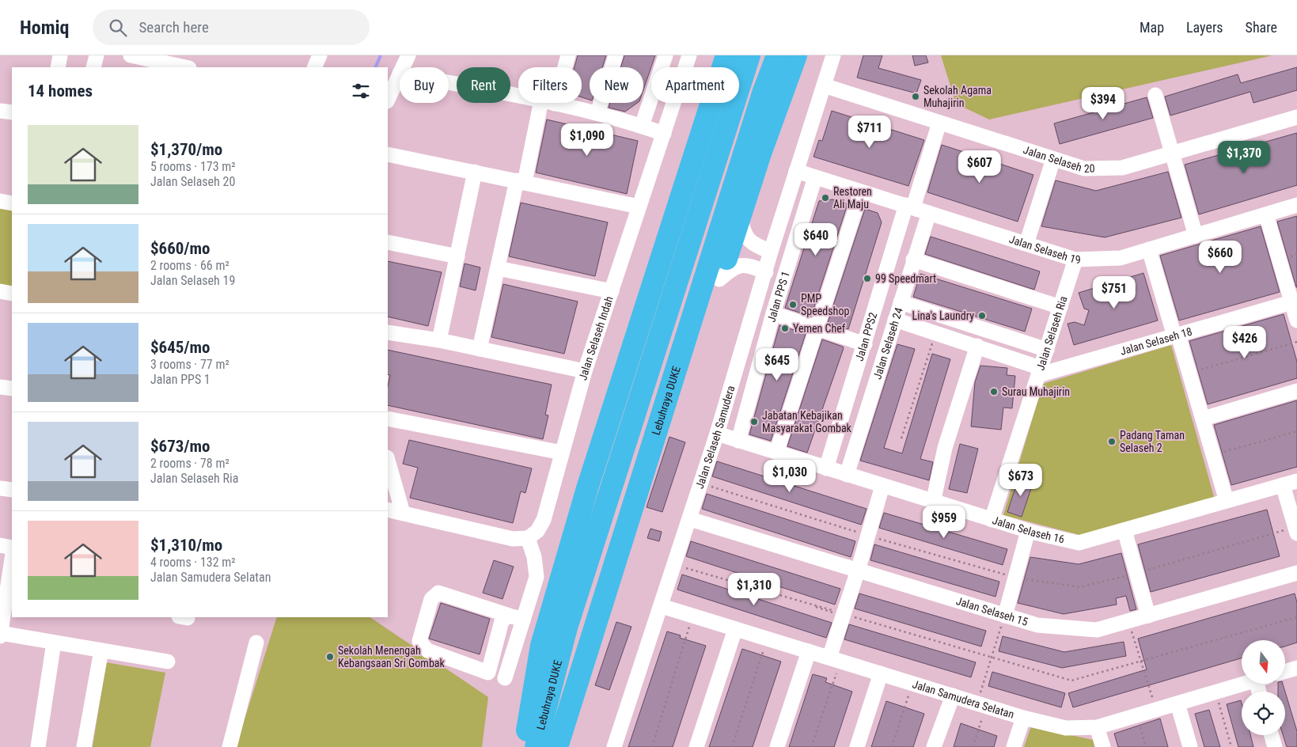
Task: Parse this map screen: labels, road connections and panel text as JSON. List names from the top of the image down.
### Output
{
  "streets": {
    "highway": ["Lebuhraya DUKE"],
    "street": [
      "Jalan Selaseh 20",
      "Jalan Selaseh 19",
      "Jalan PPS 1",
      "Jalan Selaseh Ria",
      "Jalan PPS2",
      "Jalan Selaseh Indah",
      "Jalan Selaseh 18",
      "Jalan Selaseh 24",
      "Jalan Selaseh Samudera",
      "Jalan Selaseh 16",
      "Jalan Selaseh 15",
      "Jalan Samudera Selatan"
    ]
  },
  "crossings": [
    ["Jalan Selaseh 20", "Jalan PPS2"],
    ["Jalan Selaseh 20", "Jalan Selaseh Samudera"],
    ["Jalan Selaseh 19", "Jalan PPS 1"],
    ["Jalan Selaseh 19", "Jalan Selaseh Ria"],
    ["Jalan Selaseh 19", "Jalan PPS2"],
    ["Jalan Selaseh 19", "Jalan Selaseh 24"],
    ["Jalan Selaseh 19", "Jalan Selaseh Samudera"],
    ["Jalan PPS 1", "Jalan Selaseh 16"],
    ["Jalan Selaseh Ria", "Jalan Selaseh 18"],
    ["Jalan Selaseh Ria", "Jalan Selaseh 16"],
    ["Jalan PPS2", "Jalan Selaseh 16"],
    ["Jalan Selaseh 24", "Jalan Selaseh 16"],
    ["Jalan Selaseh Samudera", "Jalan Selaseh 16"],
    ["Jalan Selaseh Samudera", "Jalan Selaseh 15"],
    ["Jalan Selaseh Samudera", "Jalan Samudera Selatan"]
  ],
  "places": [
    "Sekolah Agama Muhajirin",
    "Restoren Ali Maju",
    "99 Speedmart",
    "PMP Speedshop",
    "Lina's Laundry",
    "Yemen Chef",
    "Surau Muhajirin",
    "Jabatan Kebajikan Masyarakat Gombak",
    "Padang Taman Selaseh 2",
    "Sekolah Menengah Kebangsaan Sri Gombak"
  ],
  "north": "bottom",
  "page": {
    "header": "Homiq",
    "search": "Search here",
    "nav": ["Map", "Layers", "Share"],
    "chip": [
      "Buy",
      "Rent",
      "Filters",
      "New",
      "Apartment"
    ],
    "heading": "14 homes",
    "price": [
      "$394",
      "$711",
      "$1,090",
      "$1,370",
      "$607",
      "$640",
      "$660",
      "$751",
      "$426",
      "$645",
      "$1,030",
      "$673",
      "$959",
      "$1,310"
    ],
    "list": [
      {
        "name": "$1,370/mo",
        "note": "5 rooms · 173 m² · Jalan Selaseh 20"
      },
      {
        "name": "$660/mo",
        "note": "2 rooms · 66 m² · Jalan Selaseh 19"
      },
      {
        "name": "$645/mo",
        "note": "3 rooms · 77 m² · Jalan PPS 1"
      },
      {
        "name": "$673/mo",
        "note": "2 rooms · 78 m² · Jalan Selaseh Ria"
      },
      {
        "name": "$1,310/mo",
        "note": "4 rooms · 132 m² · Jalan Samudera Selatan"
      }
    ]
  }
}
